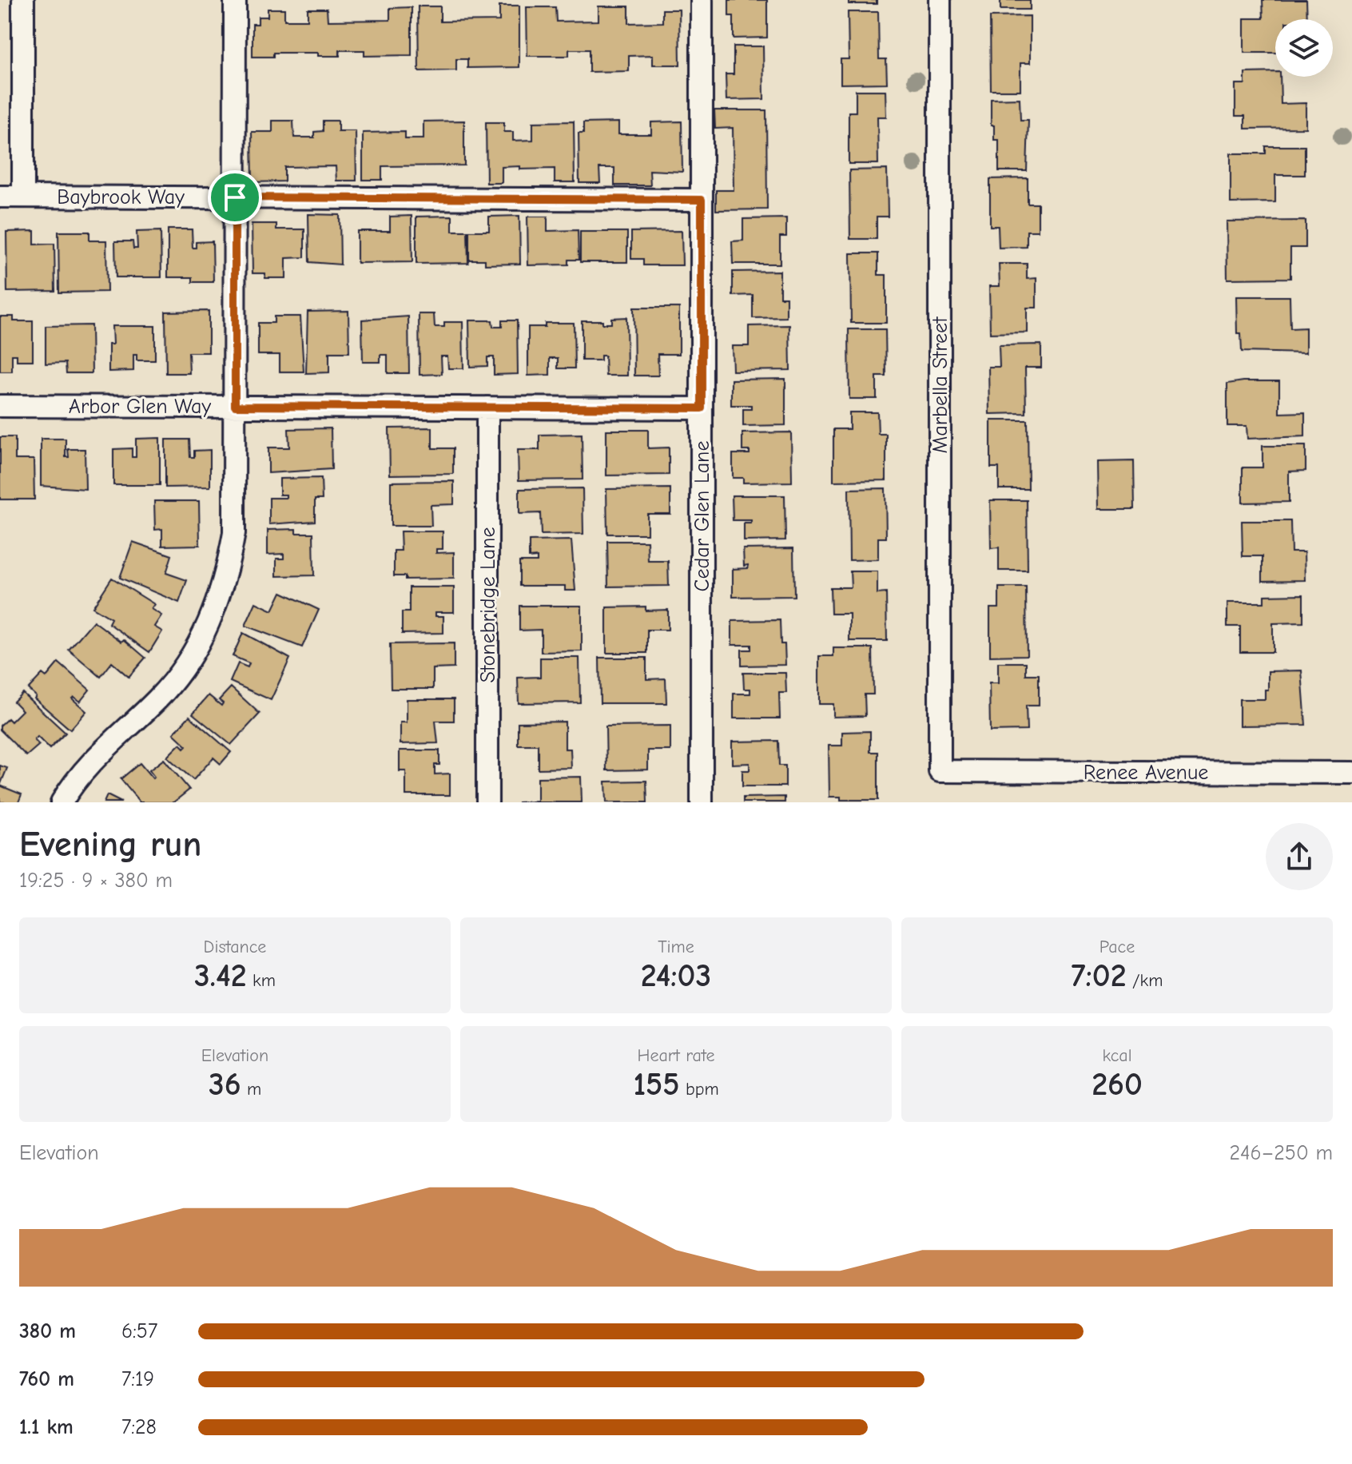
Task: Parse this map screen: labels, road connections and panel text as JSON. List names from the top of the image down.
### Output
{
  "streets": {
    "street": [
      "Baybrook Way",
      "Marbella Street",
      "Arbor Glen Way",
      "Cedar Glen Lane",
      "Stonebridge Lane",
      "Renee Avenue"
    ]
  },
  "crossings": [
    ["Baybrook Way", "Cedar Glen Lane"],
    ["Marbella Street", "Renee Avenue"],
    ["Arbor Glen Way", "Cedar Glen Lane"],
    ["Arbor Glen Way", "Stonebridge Lane"]
  ],
  "page": {
    "heading": ["Evening run", "19:25 · 9 × 380 m"],
    "stats": [
      ["Distance", "3.42 km"],
      ["Time", "24:03"],
      ["Pace", "7:02 /km"],
      ["Elevation", "36 m"],
      ["Heart rate", "155 bpm"],
      ["kcal", "260"]
    ],
    "chart": ["Elevation", "246–250 m"],
    "list": [
      {
        "name": "380 m",
        "note": "6:57"
      },
      {
        "name": "760 m",
        "note": "7:19"
      },
      {
        "name": "1.1 km",
        "note": "7:28"
      }
    ]
  }
}
